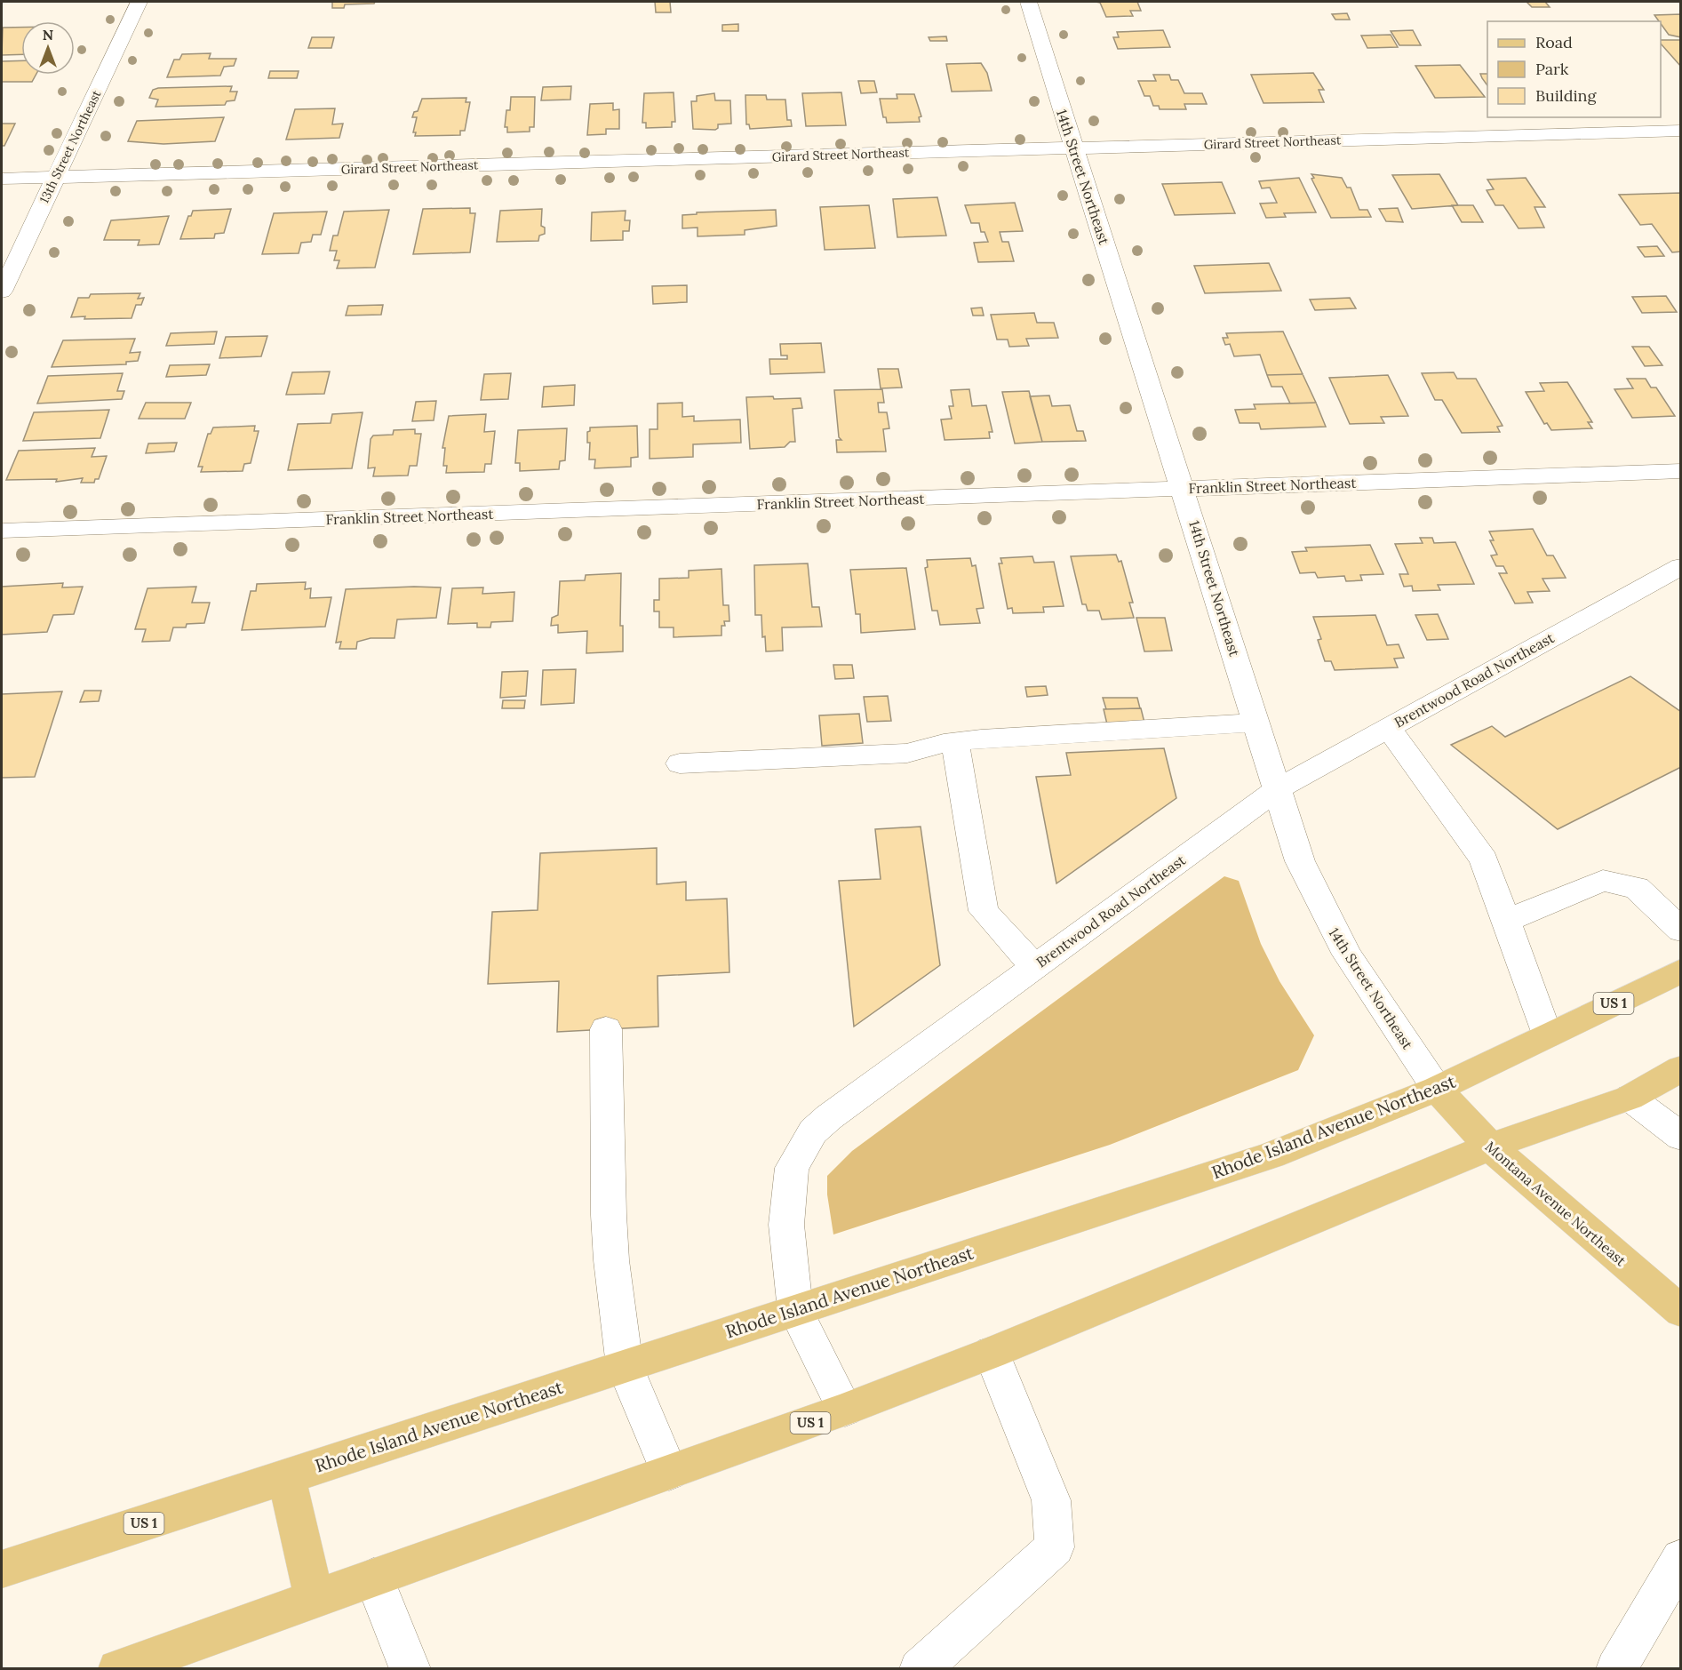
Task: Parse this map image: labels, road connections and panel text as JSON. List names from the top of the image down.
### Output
{
  "streets": {
    "main road": ["US 1", "Rhode Island Avenue Northeast", "Montana Avenue Northeast"],
    "street": [
      "Girard Street Northeast",
      "13th Street Northeast",
      "14th Street Northeast",
      "Franklin Street Northeast",
      "Brentwood Road Northeast"
    ]
  },
  "crossings": [
    ["Girard Street Northeast", "13th Street Northeast"],
    ["Girard Street Northeast", "14th Street Northeast"],
    ["14th Street Northeast", "Franklin Street Northeast"],
    ["14th Street Northeast", "Brentwood Road Northeast"],
    ["14th Street Northeast", "Rhode Island Avenue Northeast"],
    ["14th Street Northeast", "Montana Avenue Northeast"],
    ["Brentwood Road Northeast", "US 1"],
    ["Brentwood Road Northeast", "Rhode Island Avenue Northeast"],
    ["US 1", "Montana Avenue Northeast"],
    ["Rhode Island Avenue Northeast", "Montana Avenue Northeast"]
  ],
  "legend": ["Road", "Park", "Building"],
  "north": "top"
}
